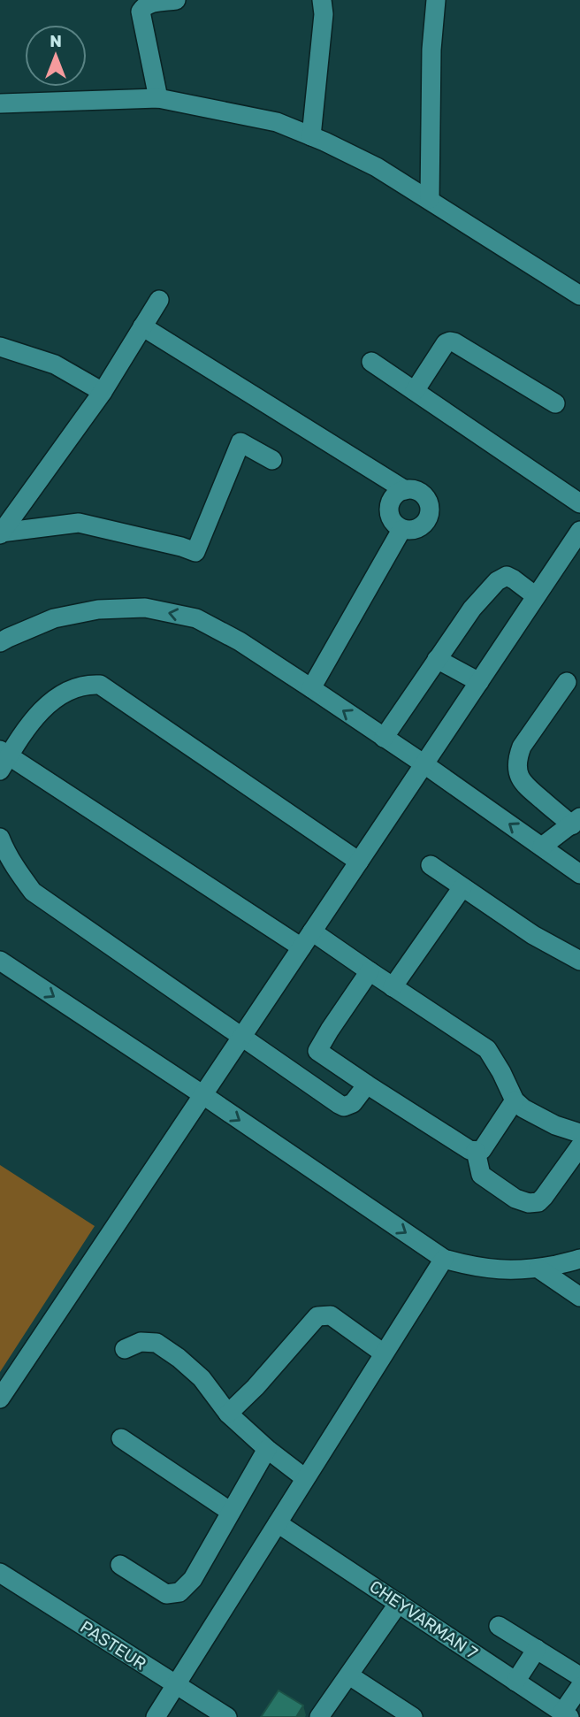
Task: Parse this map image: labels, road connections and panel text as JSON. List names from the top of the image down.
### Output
{
  "streets": {
    "street": ["CHEYVARMAN 7", "PASTEUR"]
  },
  "north": "top"
}
